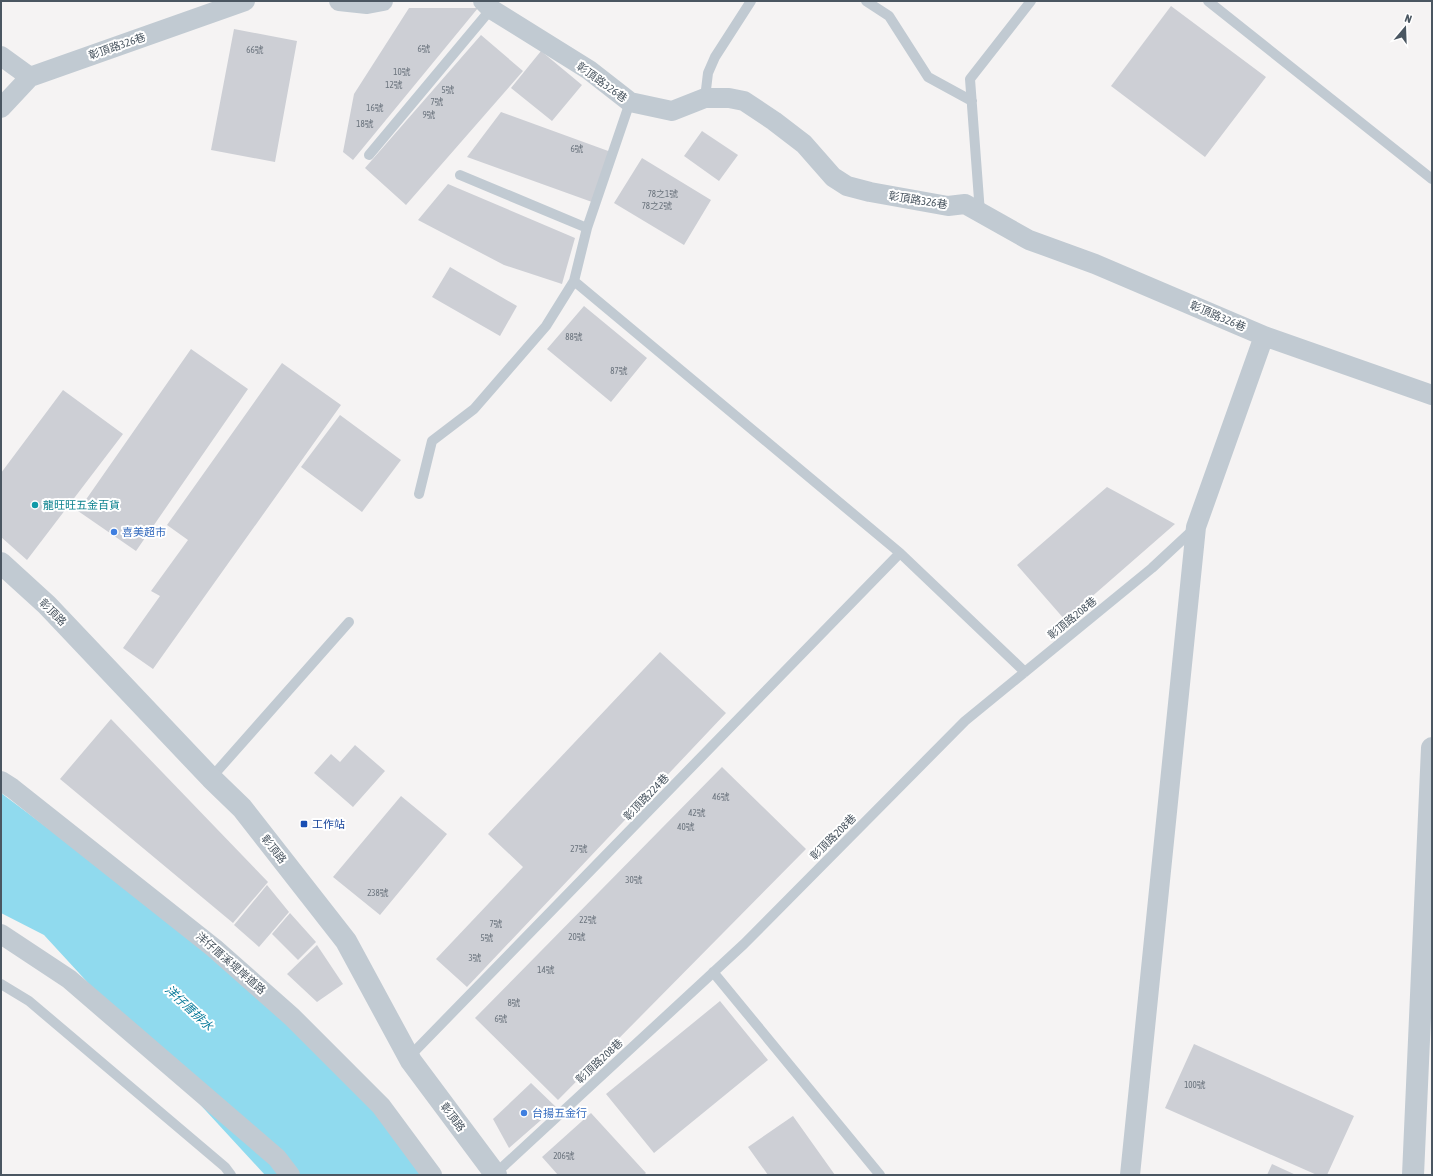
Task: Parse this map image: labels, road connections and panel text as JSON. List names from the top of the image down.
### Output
{
  "streets": {
    "street": ["彰頂路326巷", "彰頂路", "洋仔厝溪堤岸道路"],
    "lane": ["彰頂路208巷", "彰頂路224巷"]
  },
  "crossings": [
    ["彰頂路", "彰頂路208巷"],
    ["彰頂路", "彰頂路224巷"]
  ],
  "water": ["洋仔厝排水"],
  "places": {
    "other": ["龍旺旺五金百貨", "喜美超市", "台揚五金行"],
    "transit": ["工作站"]
  },
  "house_numbers": [
    "6號",
    "66號",
    "10號",
    "12號",
    "5號",
    "7號",
    "16號",
    "9號",
    "18號",
    "6號",
    "78之1號",
    "78之2號",
    "88號",
    "87號",
    "46號",
    "42號",
    "40號",
    "27號",
    "30號",
    "238號",
    "22號",
    "7號",
    "20號",
    "5號",
    "3號",
    "14號",
    "8號",
    "6號",
    "100號",
    "206號"
  ],
  "north": "top"
}
